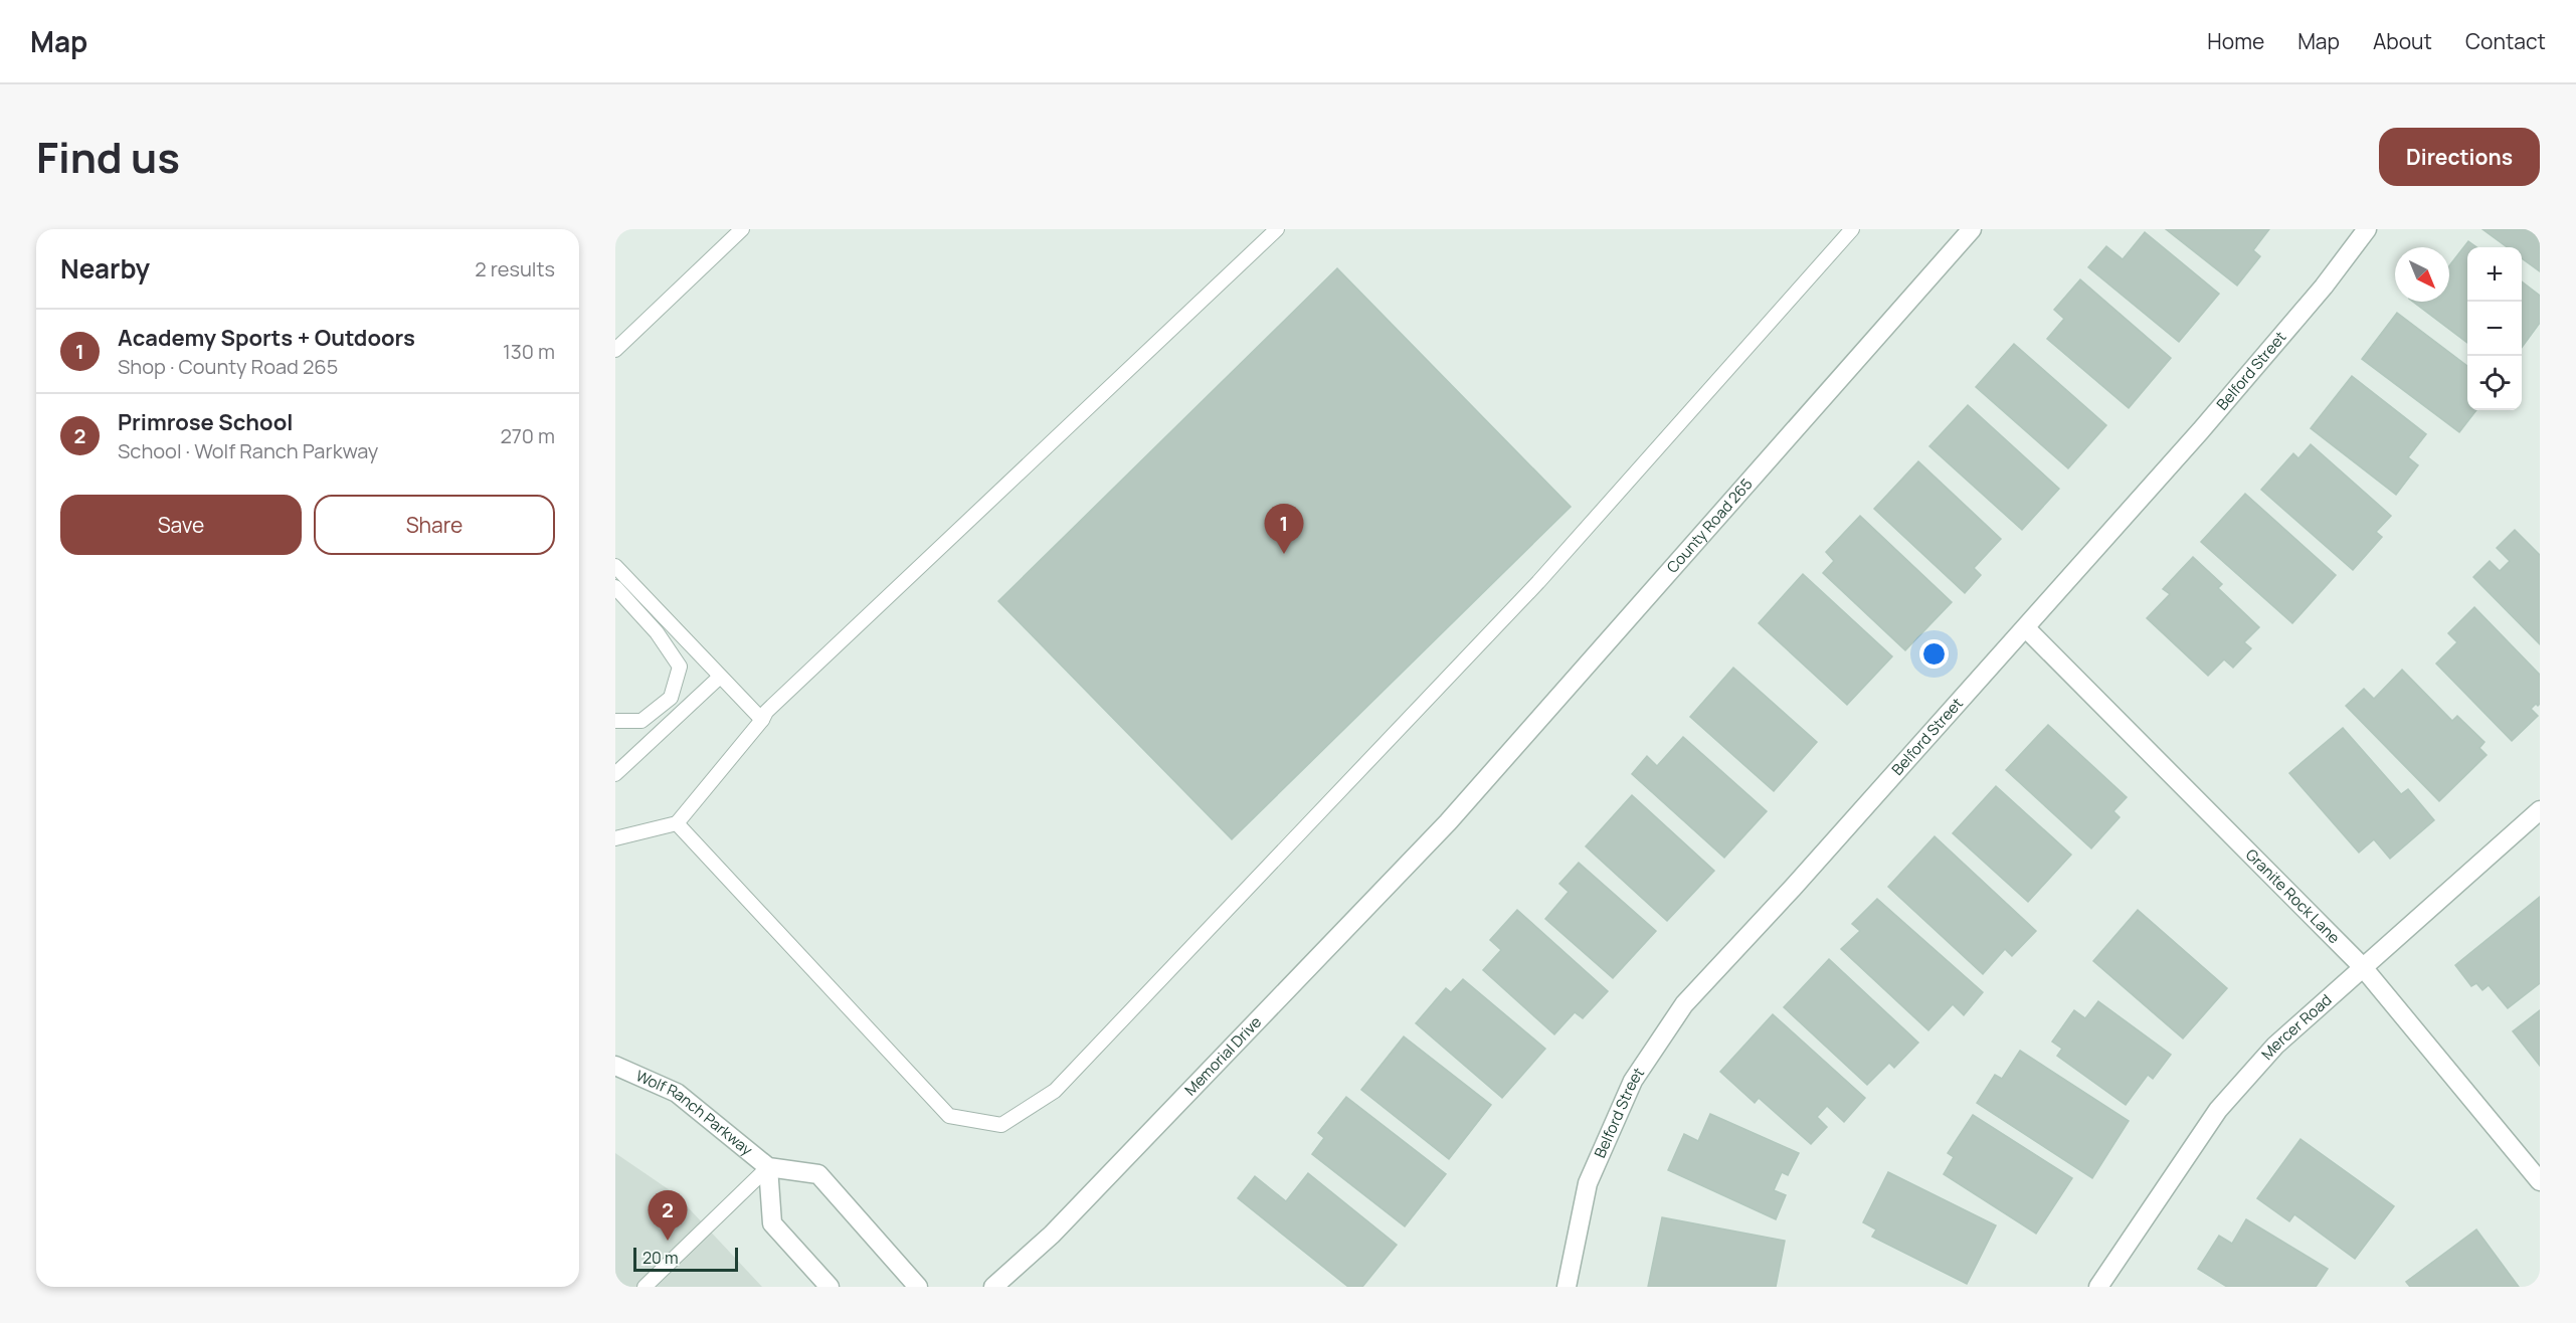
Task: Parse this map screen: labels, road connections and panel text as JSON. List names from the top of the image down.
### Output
{
  "streets": {
    "street": [
      "Belford Street",
      "County Road 265",
      "Granite Rock Lane",
      "Mercer Road",
      "Memorial Drive",
      "Wolf Ranch Parkway"
    ]
  },
  "crossings": [
    ["Belford Street", "Granite Rock Lane"],
    ["County Road 265", "Memorial Drive"],
    ["Granite Rock Lane", "Mercer Road"]
  ],
  "scale_bar": "20 m",
  "north": "bottom right",
  "page": {
    "header": "Map",
    "nav": [
      "Home",
      "Map",
      "About",
      "Contact"
    ],
    "title": "Find us",
    "buttons": [
      "Directions",
      ["Save", "Share"]
    ],
    "heading": ["Nearby", "2 results"],
    "map_buttons": ["+", "−"],
    "list": [
      {
        "mark": "1",
        "name": "Academy Sports + Outdoors",
        "note": "Shop · County Road 265",
        "value": "130 m"
      },
      {
        "mark": "2",
        "name": "Primrose School",
        "note": "School · Wolf Ranch Parkway",
        "value": "270 m"
      }
    ],
    "pins": ["1", "2"],
    "scale": "20 m"
  }
}
